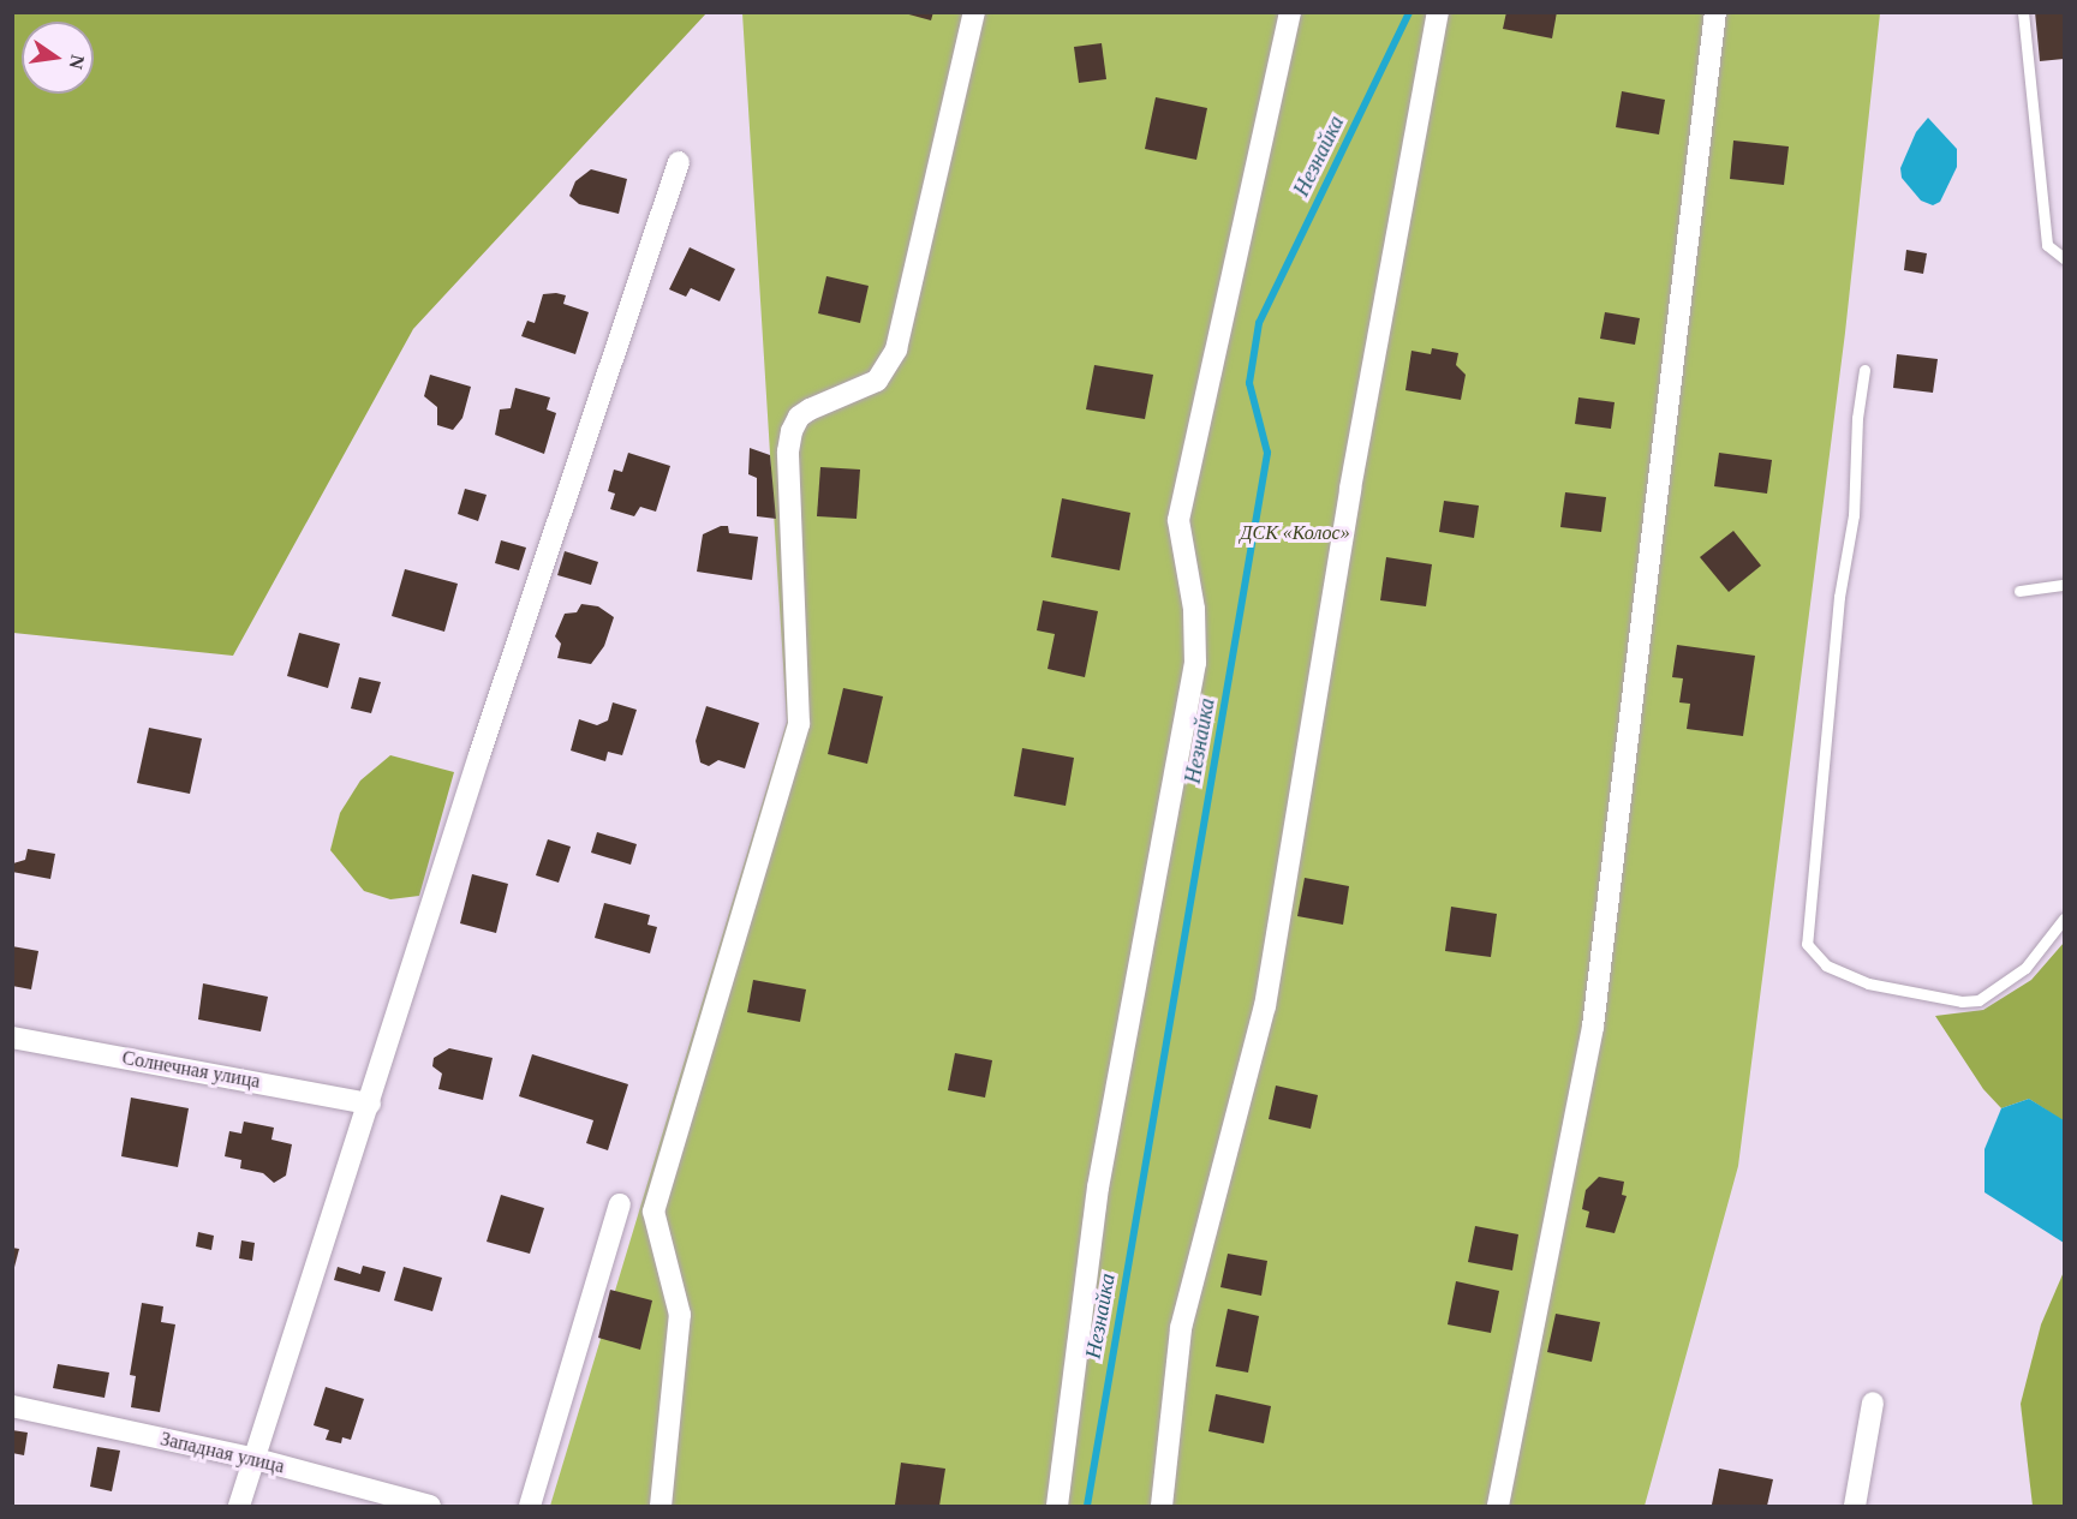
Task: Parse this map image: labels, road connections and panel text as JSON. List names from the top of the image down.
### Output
{
  "streets": {
    "street": ["Солнечная улица", "Западная улица"]
  },
  "water": ["Незнайка"],
  "parks": ["ДСК «Колос»"],
  "north": "right"
}
